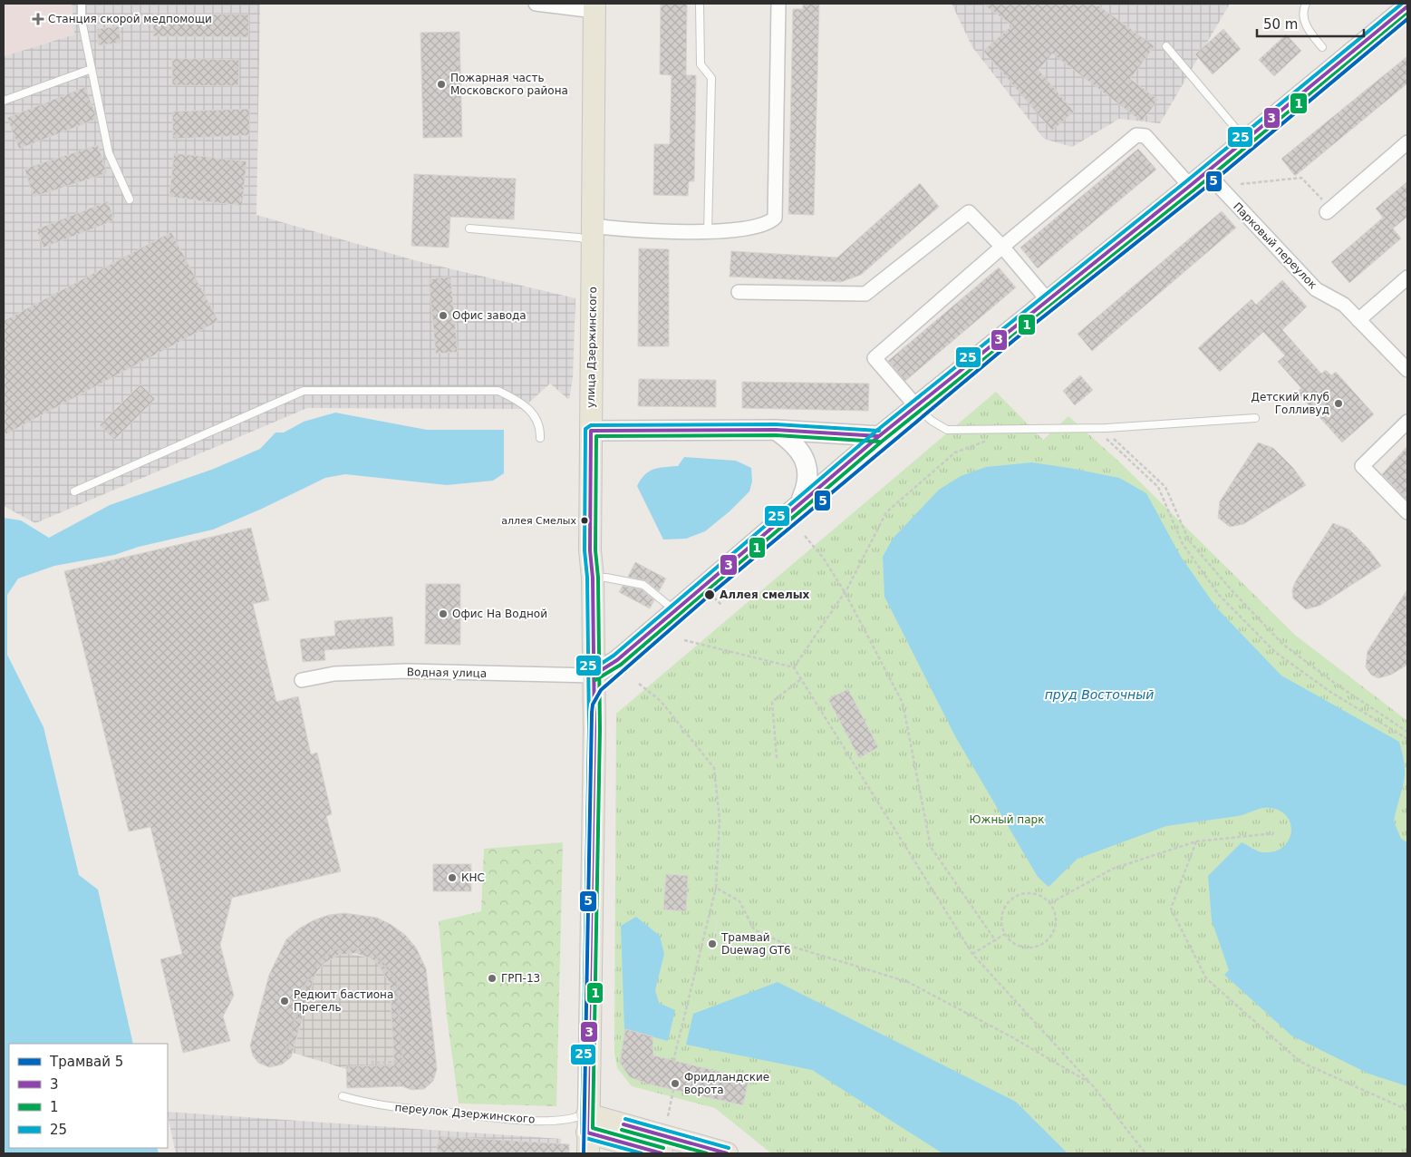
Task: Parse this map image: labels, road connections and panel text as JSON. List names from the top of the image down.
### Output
{
  "streets": {
    "main road": ["улица Дзержинского"],
    "street": ["Парковый переулок", "Водная улица"],
    "lane": ["переулок Дзержинского"]
  },
  "crossings": [
    ["улица Дзержинского", "Водная улица"],
    ["улица Дзержинского", "переулок Дзержинского"]
  ],
  "water": ["пруд Восточный"],
  "parks": ["Южный парк"],
  "places": {
    "health": ["Станция скорой медпомощи"],
    "other": [
      "Пожарная часть Московского района",
      "Офис завода",
      "Детский клуб Голливуд",
      "аллея Смелых",
      "Аллея смелых",
      "Офис На Водной",
      "КНС",
      "Трамвай Duewag GT6",
      "ГРП-13",
      "Редюит бастиона Прегель",
      "Фридландские ворота"
    ]
  },
  "lines": [
    "transit line 25",
    "transit line 3",
    "transit line 1",
    "tram line 5"
  ],
  "legend": [
    "Трамвай 5",
    "3",
    "1",
    "25"
  ],
  "scale_bar": "50 m"
}
